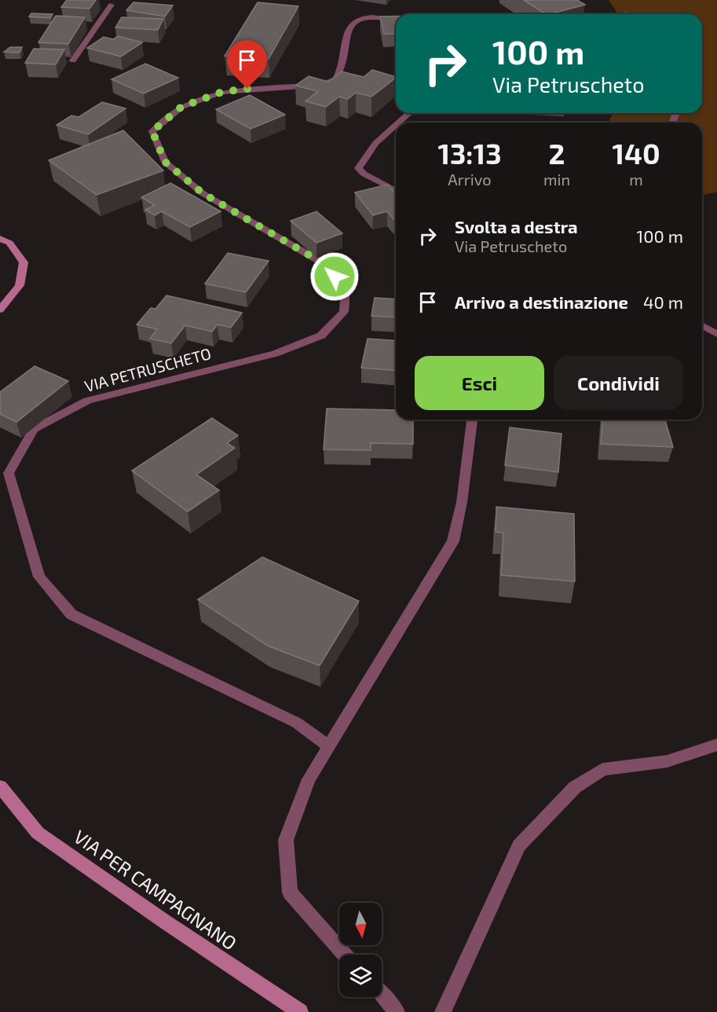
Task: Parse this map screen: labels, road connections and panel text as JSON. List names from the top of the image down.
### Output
{
  "streets": {
    "street": ["VIA PETRUSCHETO", "VIA PER CAMPAGNANO"]
  },
  "north": "bottom",
  "page": {
    "turn": ["100 m", "Via Petruscheto"],
    "eta": [
      "13:13",
      "Arrivo",
      "2",
      "min",
      "140",
      "m"
    ],
    "list": [
      {
        "name": "Svolta a destra",
        "note": "Via Petruscheto",
        "value": "100 m"
      },
      {
        "name": "Arrivo a destinazione",
        "value": "40 m"
      }
    ],
    "buttons": ["Esci", "Condividi"]
  }
}
